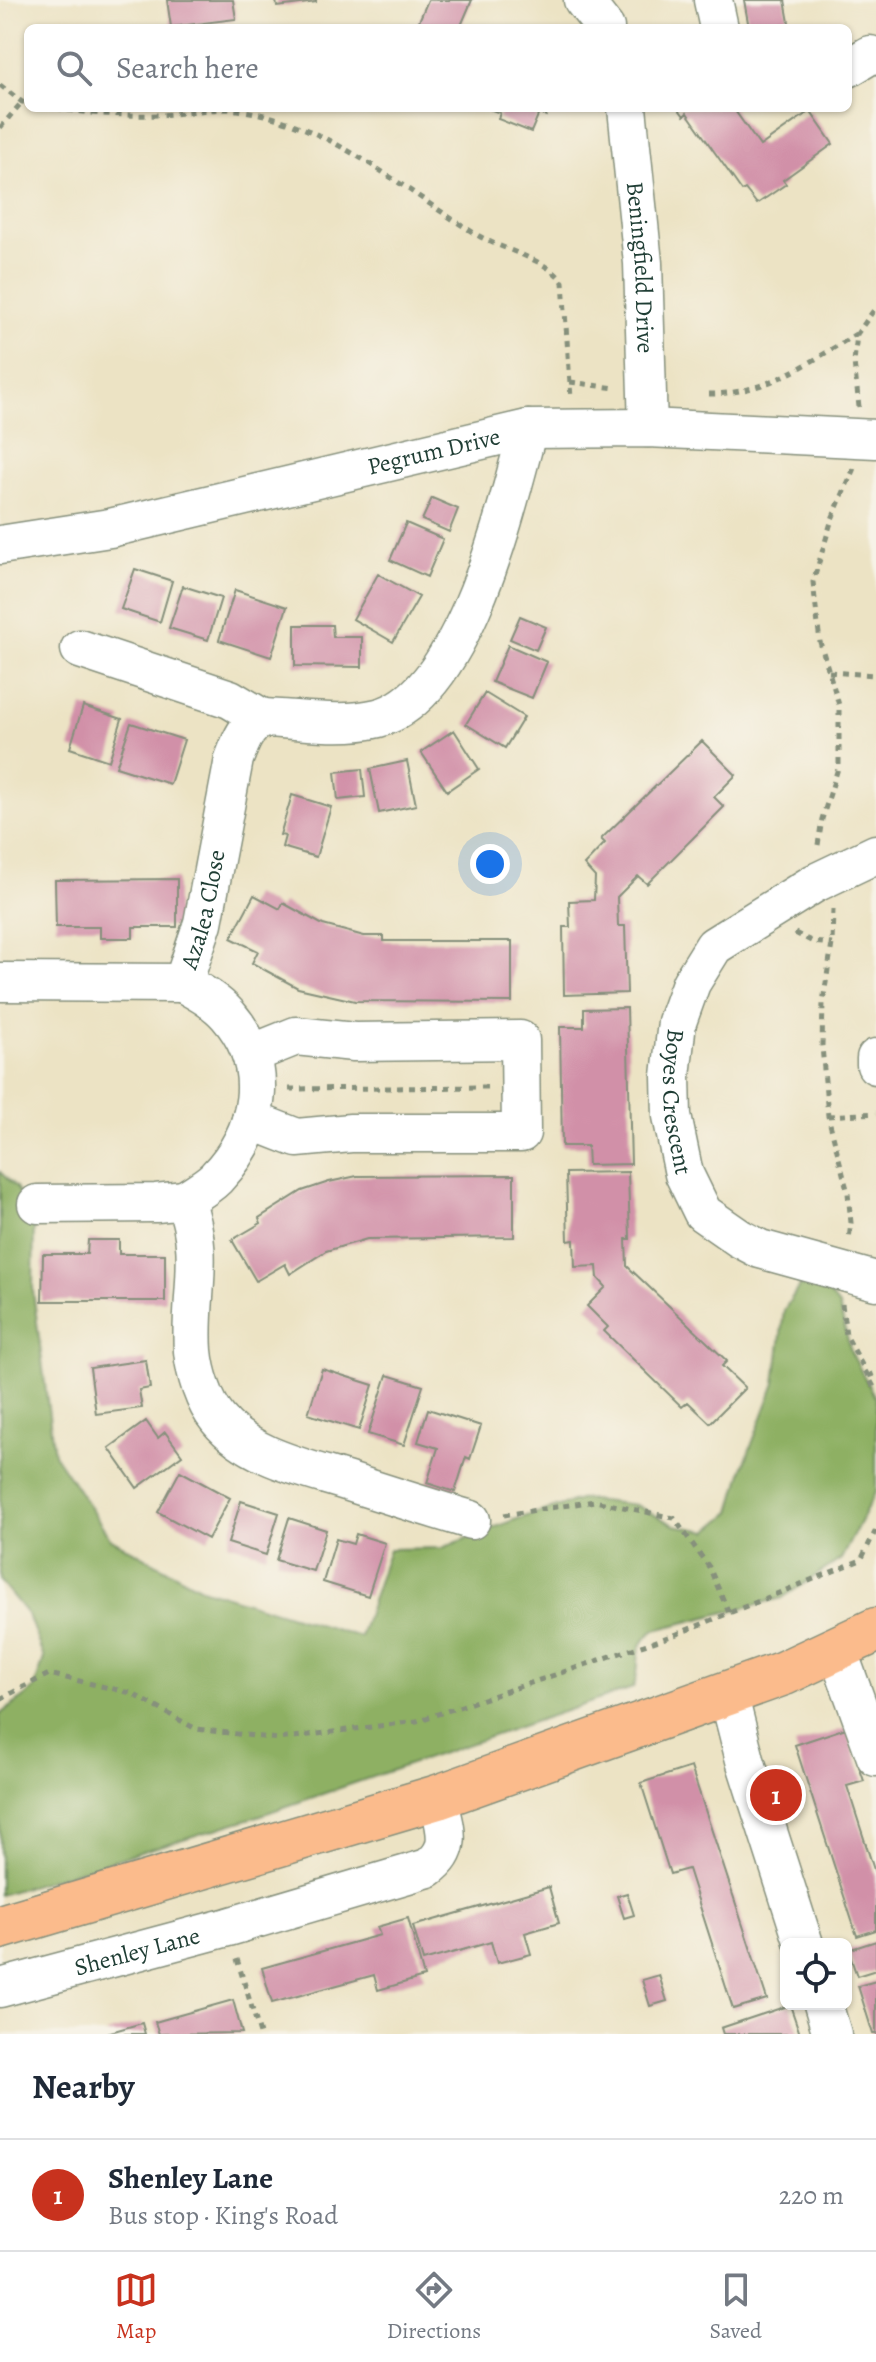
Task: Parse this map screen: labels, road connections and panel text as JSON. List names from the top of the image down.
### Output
{
  "streets": {
    "street": [
      "Beningfield Drive",
      "Pegrum Drive",
      "Azalea Close",
      "Boyes Crescent",
      "Shenley Lane"
    ]
  },
  "crossings": [
    ["Beningfield Drive", "Pegrum Drive"]
  ],
  "page": {
    "search": "Search here",
    "pins": "1",
    "heading": "Nearby",
    "list": [
      {
        "mark": "1",
        "name": "Shenley Lane",
        "note": "Bus stop · King's Road",
        "value": "220 m"
      }
    ],
    "nav": ["Map", "Directions", "Saved"]
  }
}
